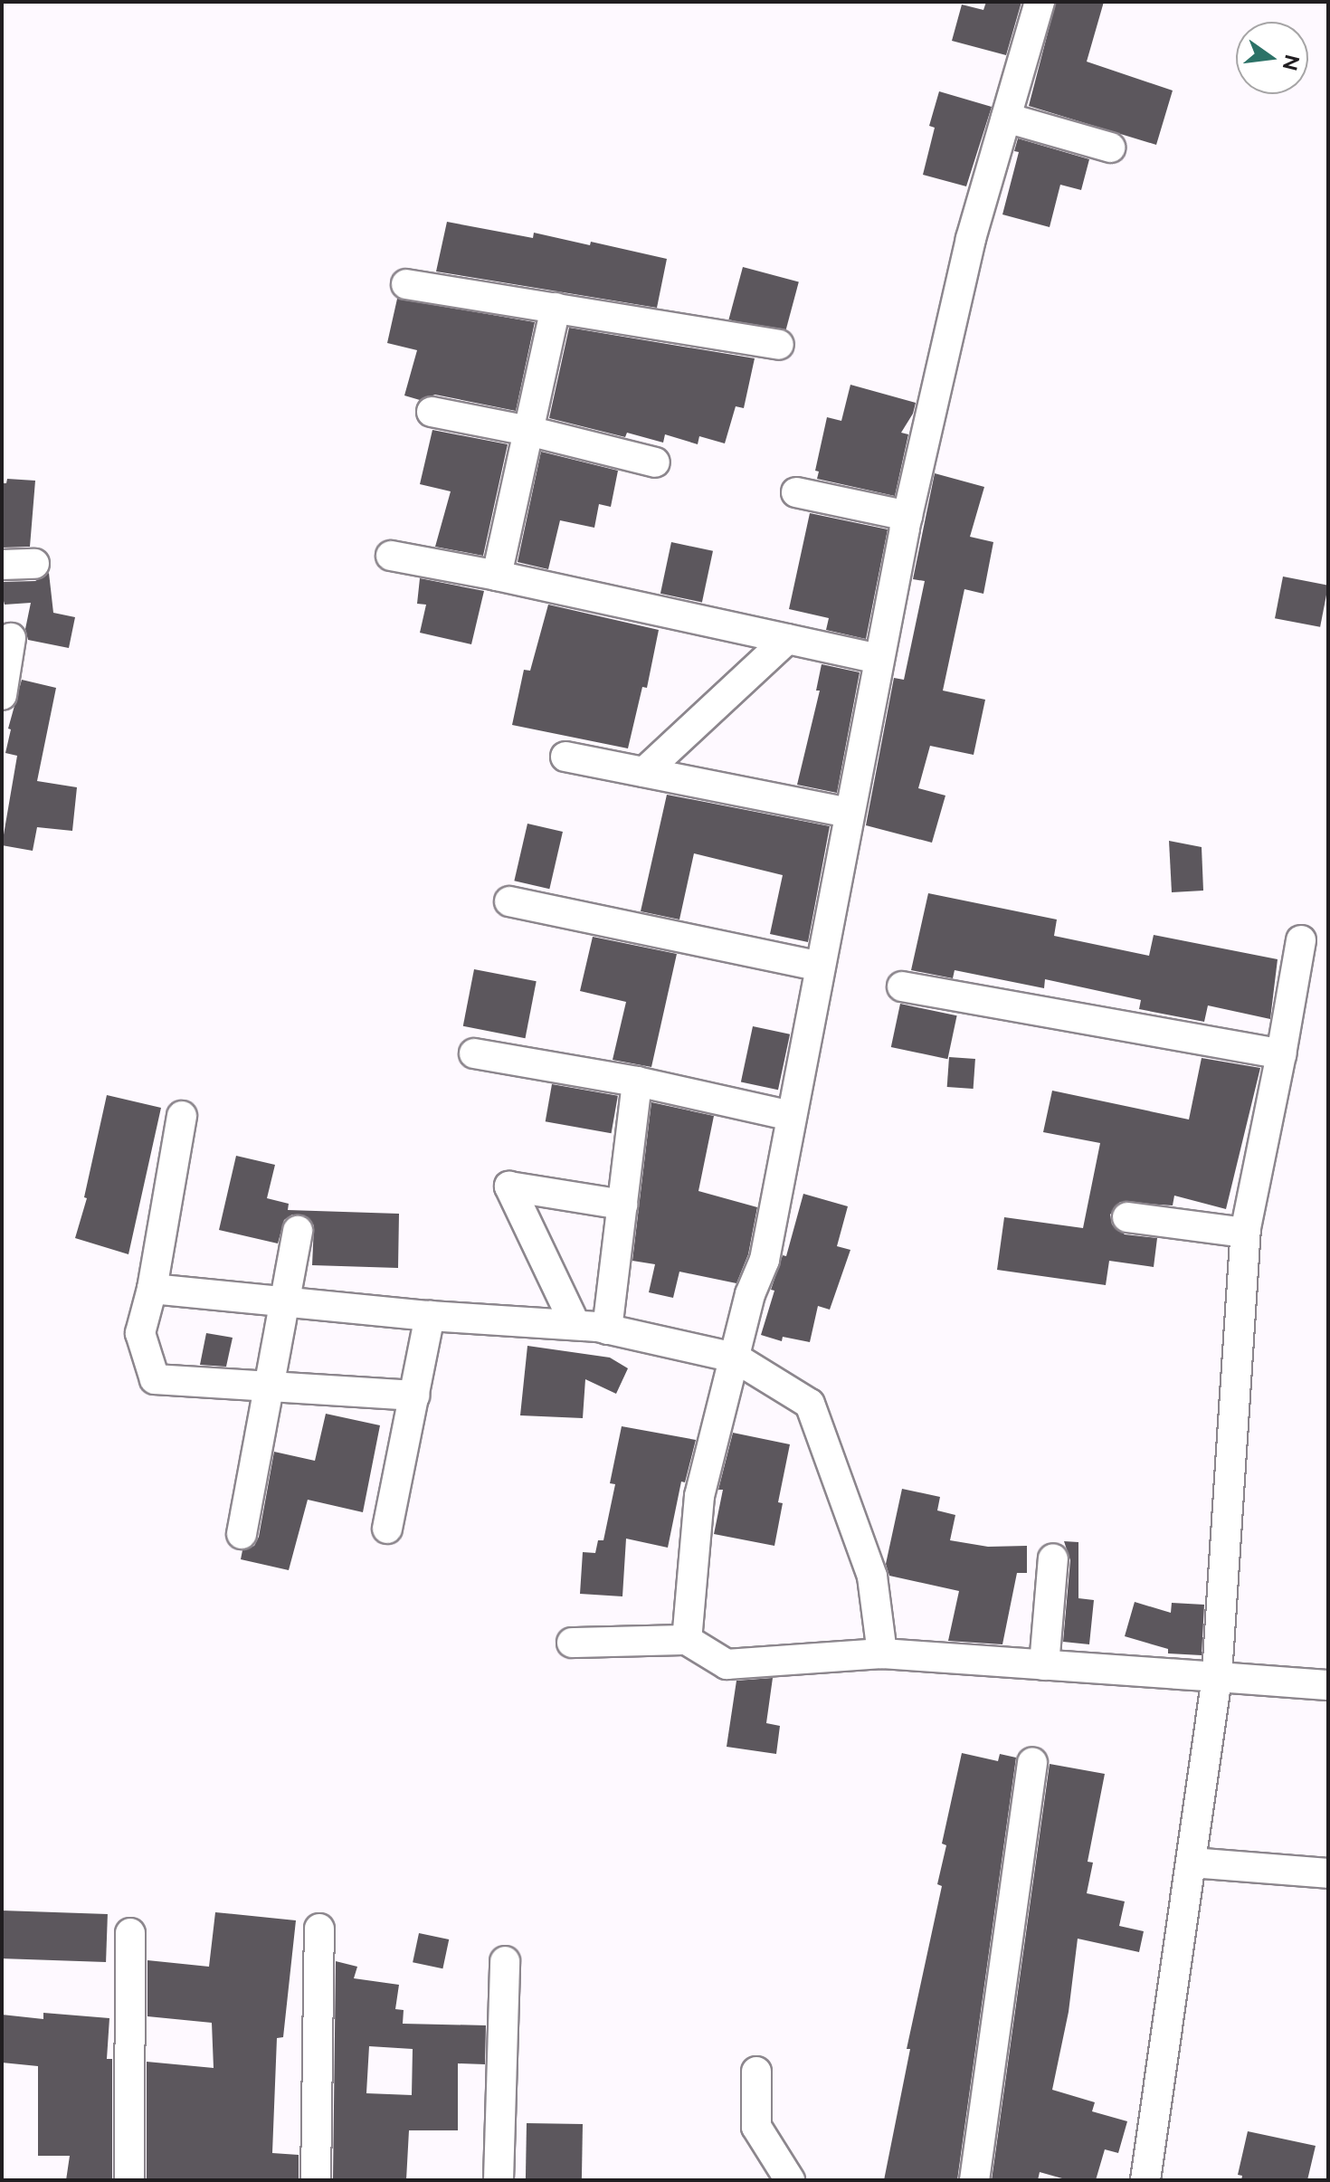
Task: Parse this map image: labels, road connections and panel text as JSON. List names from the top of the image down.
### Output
{
  "north": "right"
}
